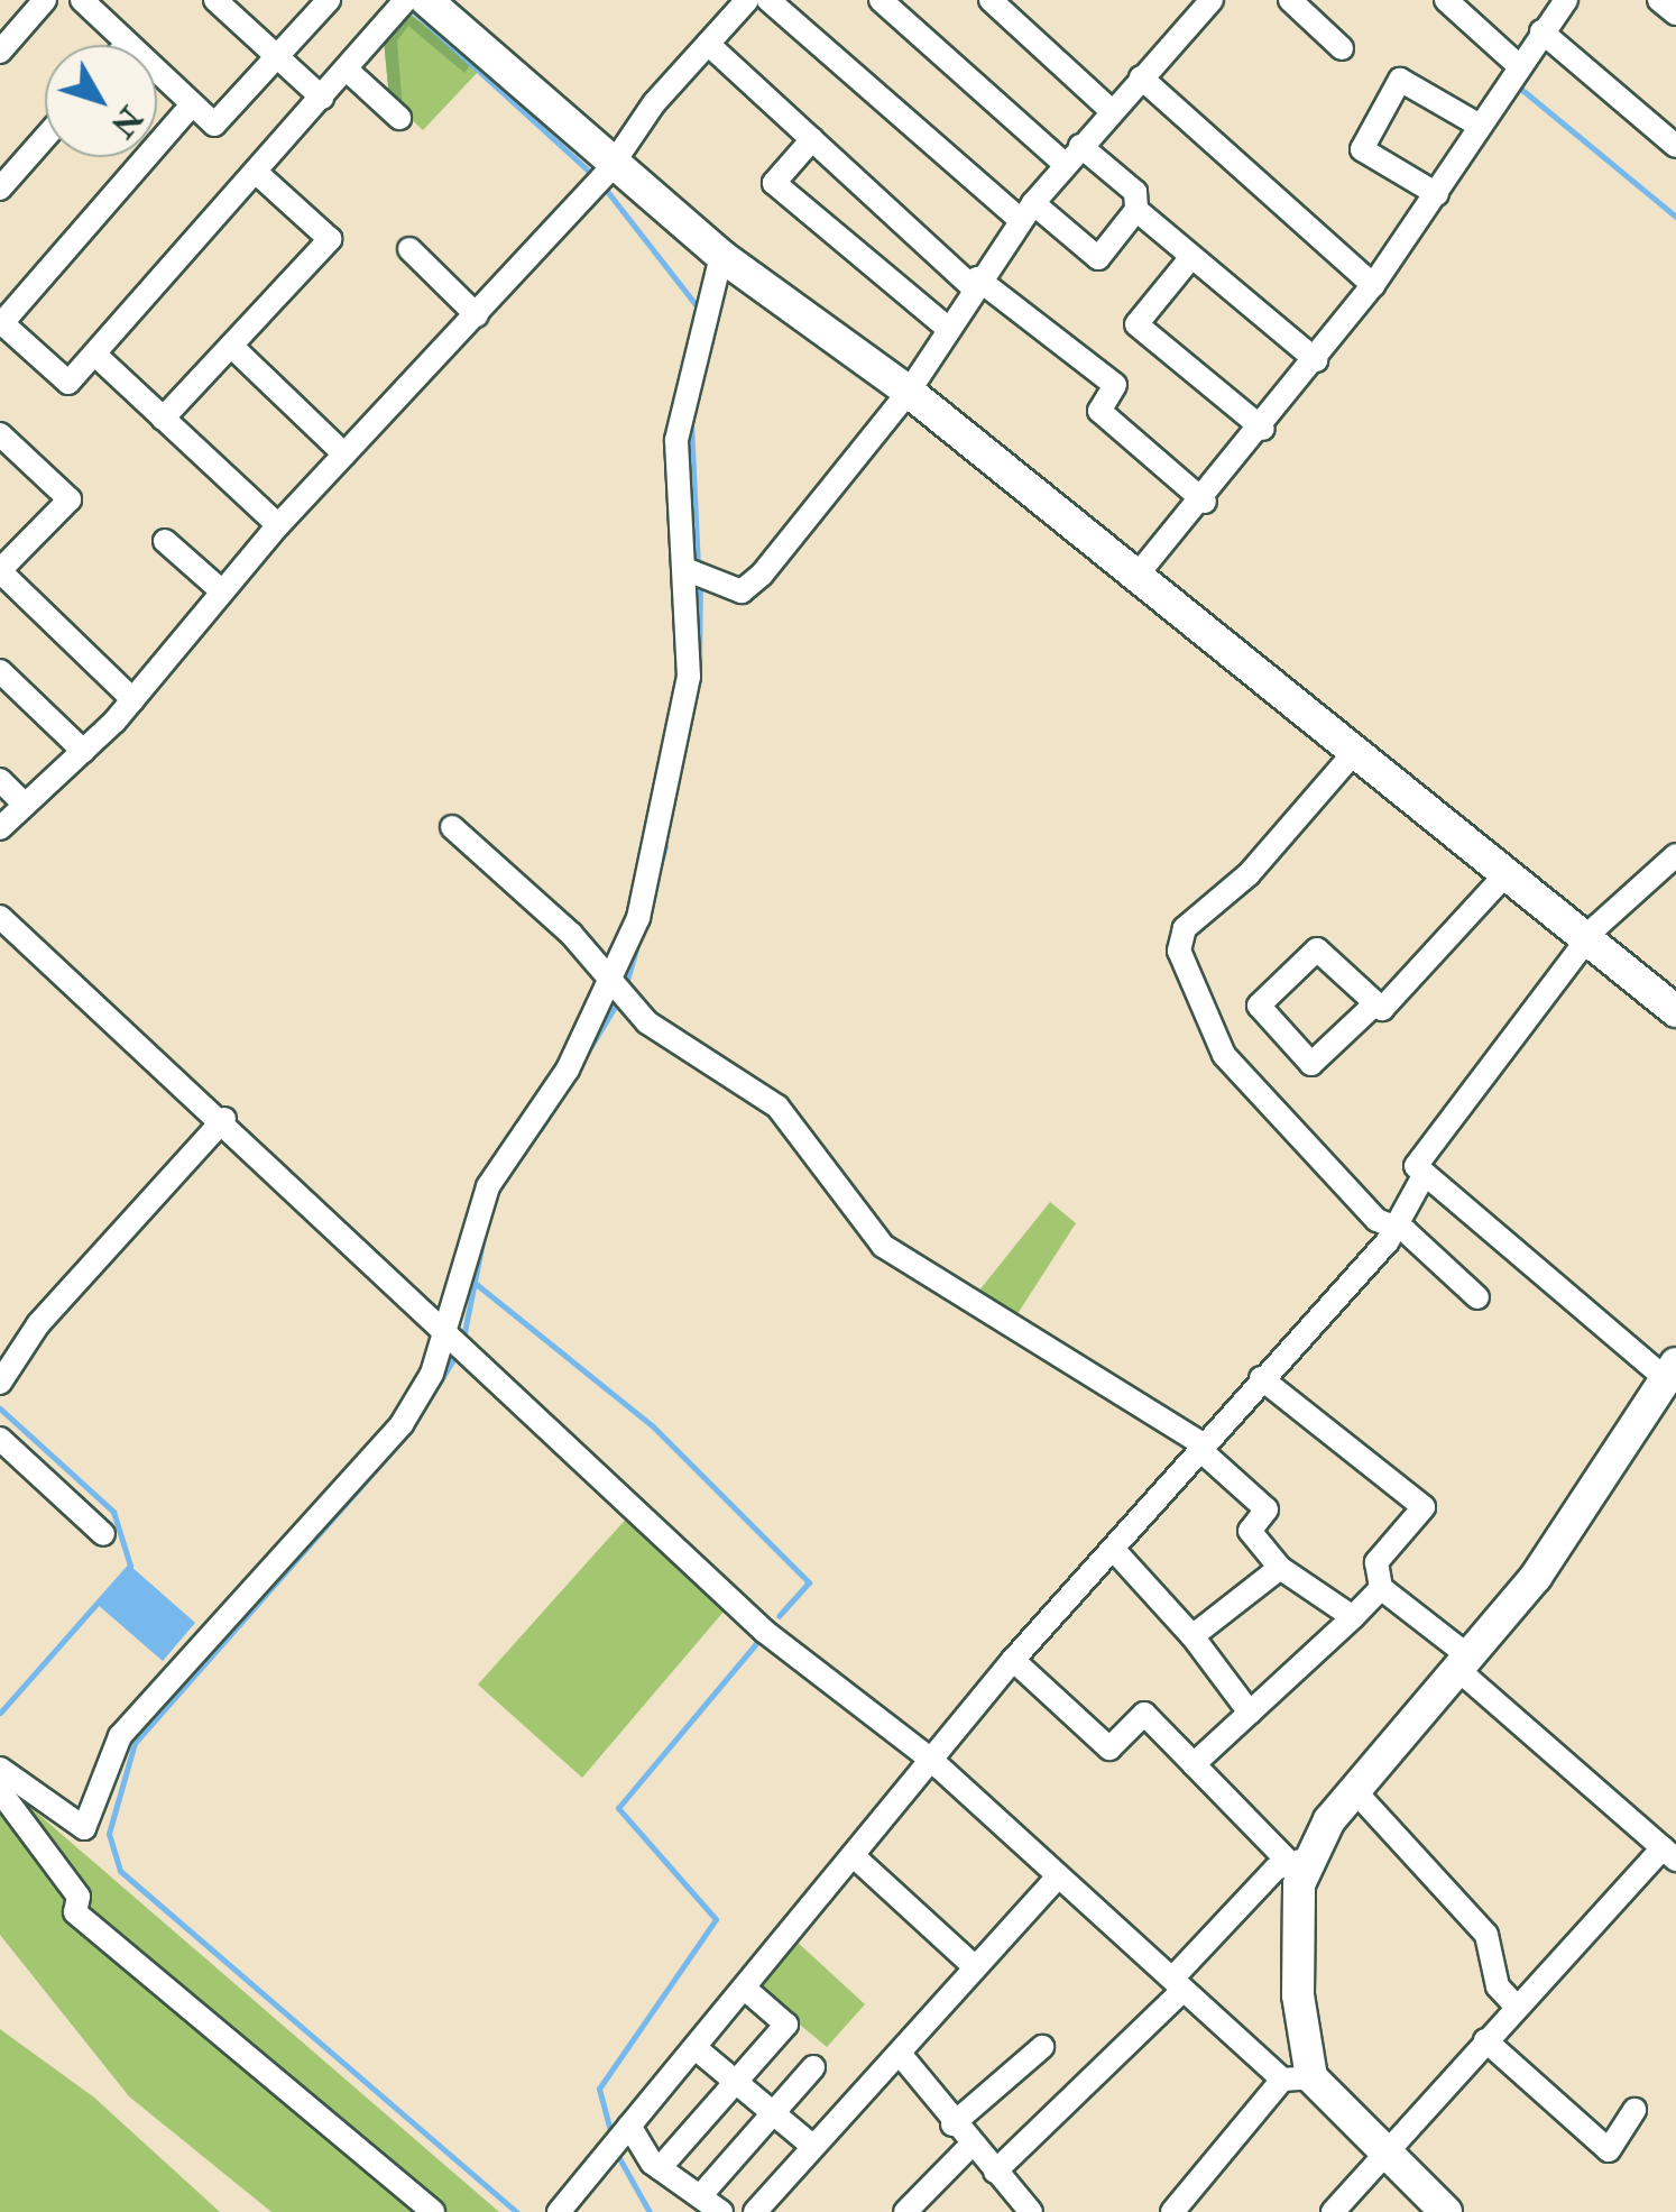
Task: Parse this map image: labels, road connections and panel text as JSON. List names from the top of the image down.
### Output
{
  "north": "bottom right"
}
